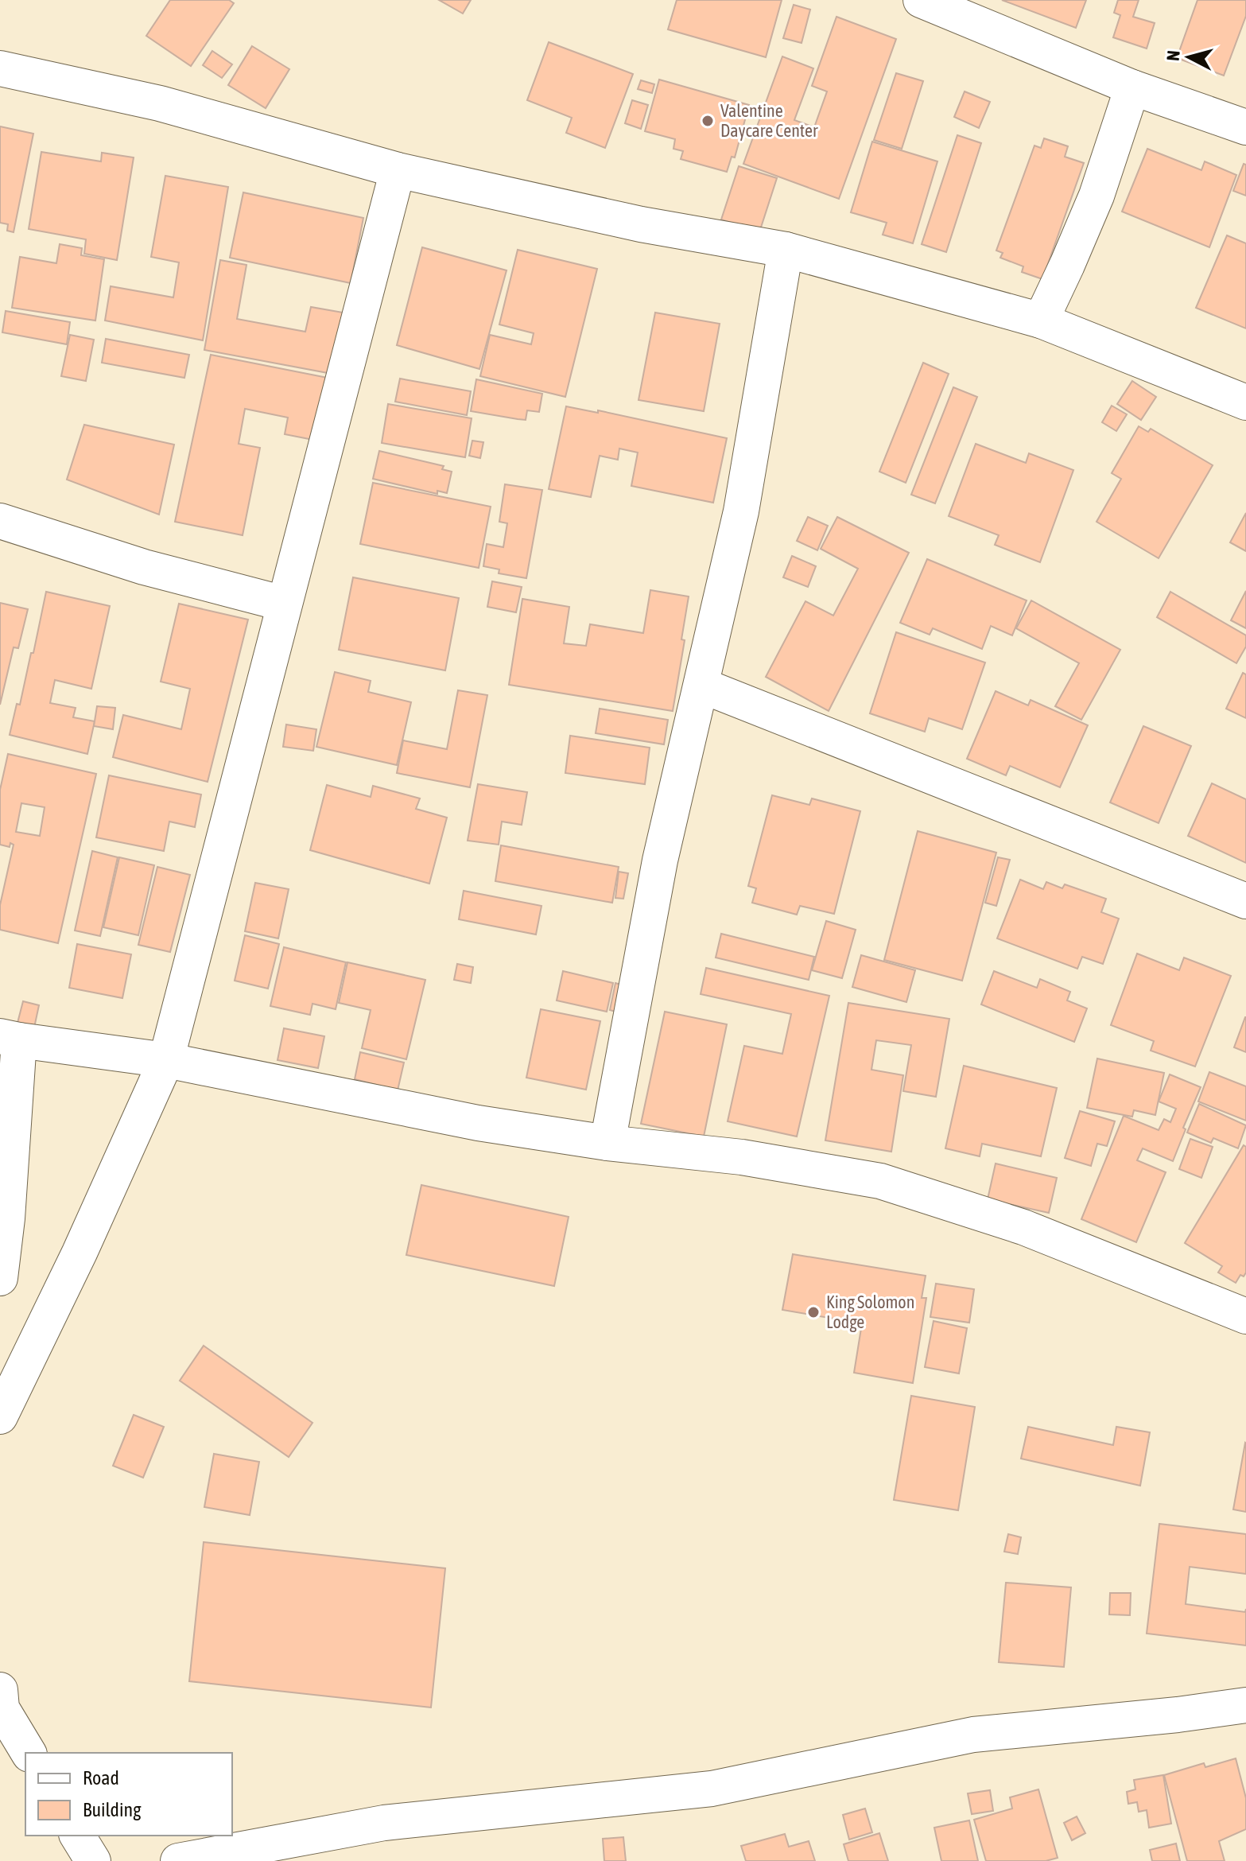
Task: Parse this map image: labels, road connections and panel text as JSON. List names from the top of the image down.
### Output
{
  "places": ["Valentine Daycare Center", "King Solomon Lodge"],
  "legend": ["Road", "Building"],
  "north": "left"
}
